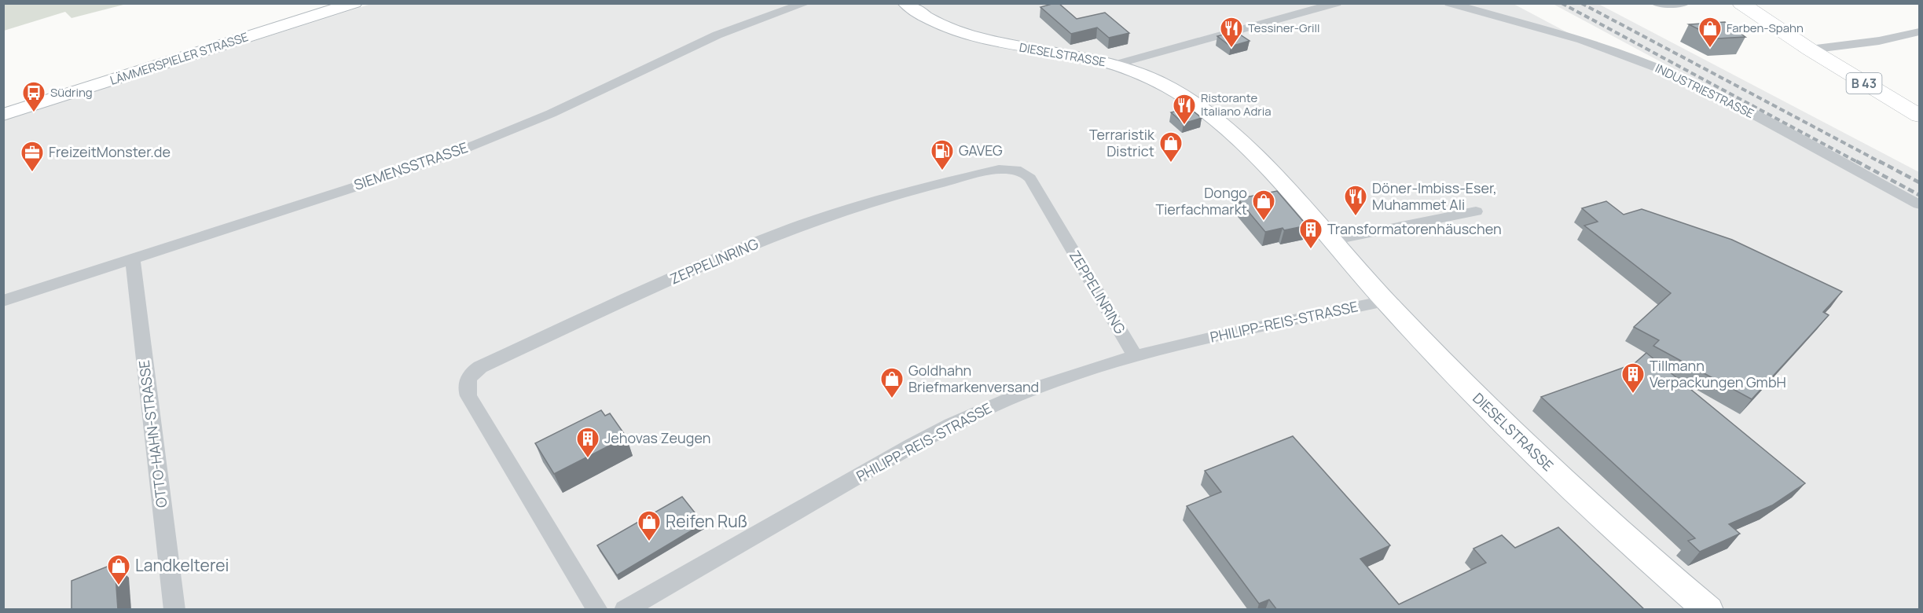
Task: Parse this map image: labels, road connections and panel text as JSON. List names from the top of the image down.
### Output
{
  "streets": {
    "main road": ["B 43"],
    "street": [
      "DIESELSTRASSE",
      "LÄMMERSPIELER STRASSE",
      "INDUSTRIESTRASSE",
      "SIEMENSSTRASSE",
      "ZEPPELINRING",
      "PHILIPP-REIS-STRASSE",
      "OTTO-HAHN-STRASSE"
    ]
  },
  "crossings": [
    ["DIESELSTRASSE", "PHILIPP-REIS-STRASSE"],
    ["SIEMENSSTRASSE", "OTTO-HAHN-STRASSE"],
    ["ZEPPELINRING", "PHILIPP-REIS-STRASSE"]
  ],
  "places": {
    "restaurant": ["Tessiner-Grill", "Ristorante Italiano Adria", "Döner-Imbiss-Eser, Muhammet Ali"],
    "shop": [
      "Farben-Spahn",
      "Terraristik District",
      "Dongo Tierfachmarkt",
      "Goldhahn Briefmarkenversand",
      "Reifen Ruß",
      "Landkelterei"
    ],
    "bus stop": ["Südring"],
    "fuel station": ["GAVEG"],
    "office": ["FreizeitMonster.de"],
    "building": ["Transformatorenhäuschen", "Tillmann Verpackungen GmbH", "Jehovas Zeugen"]
  }
}
